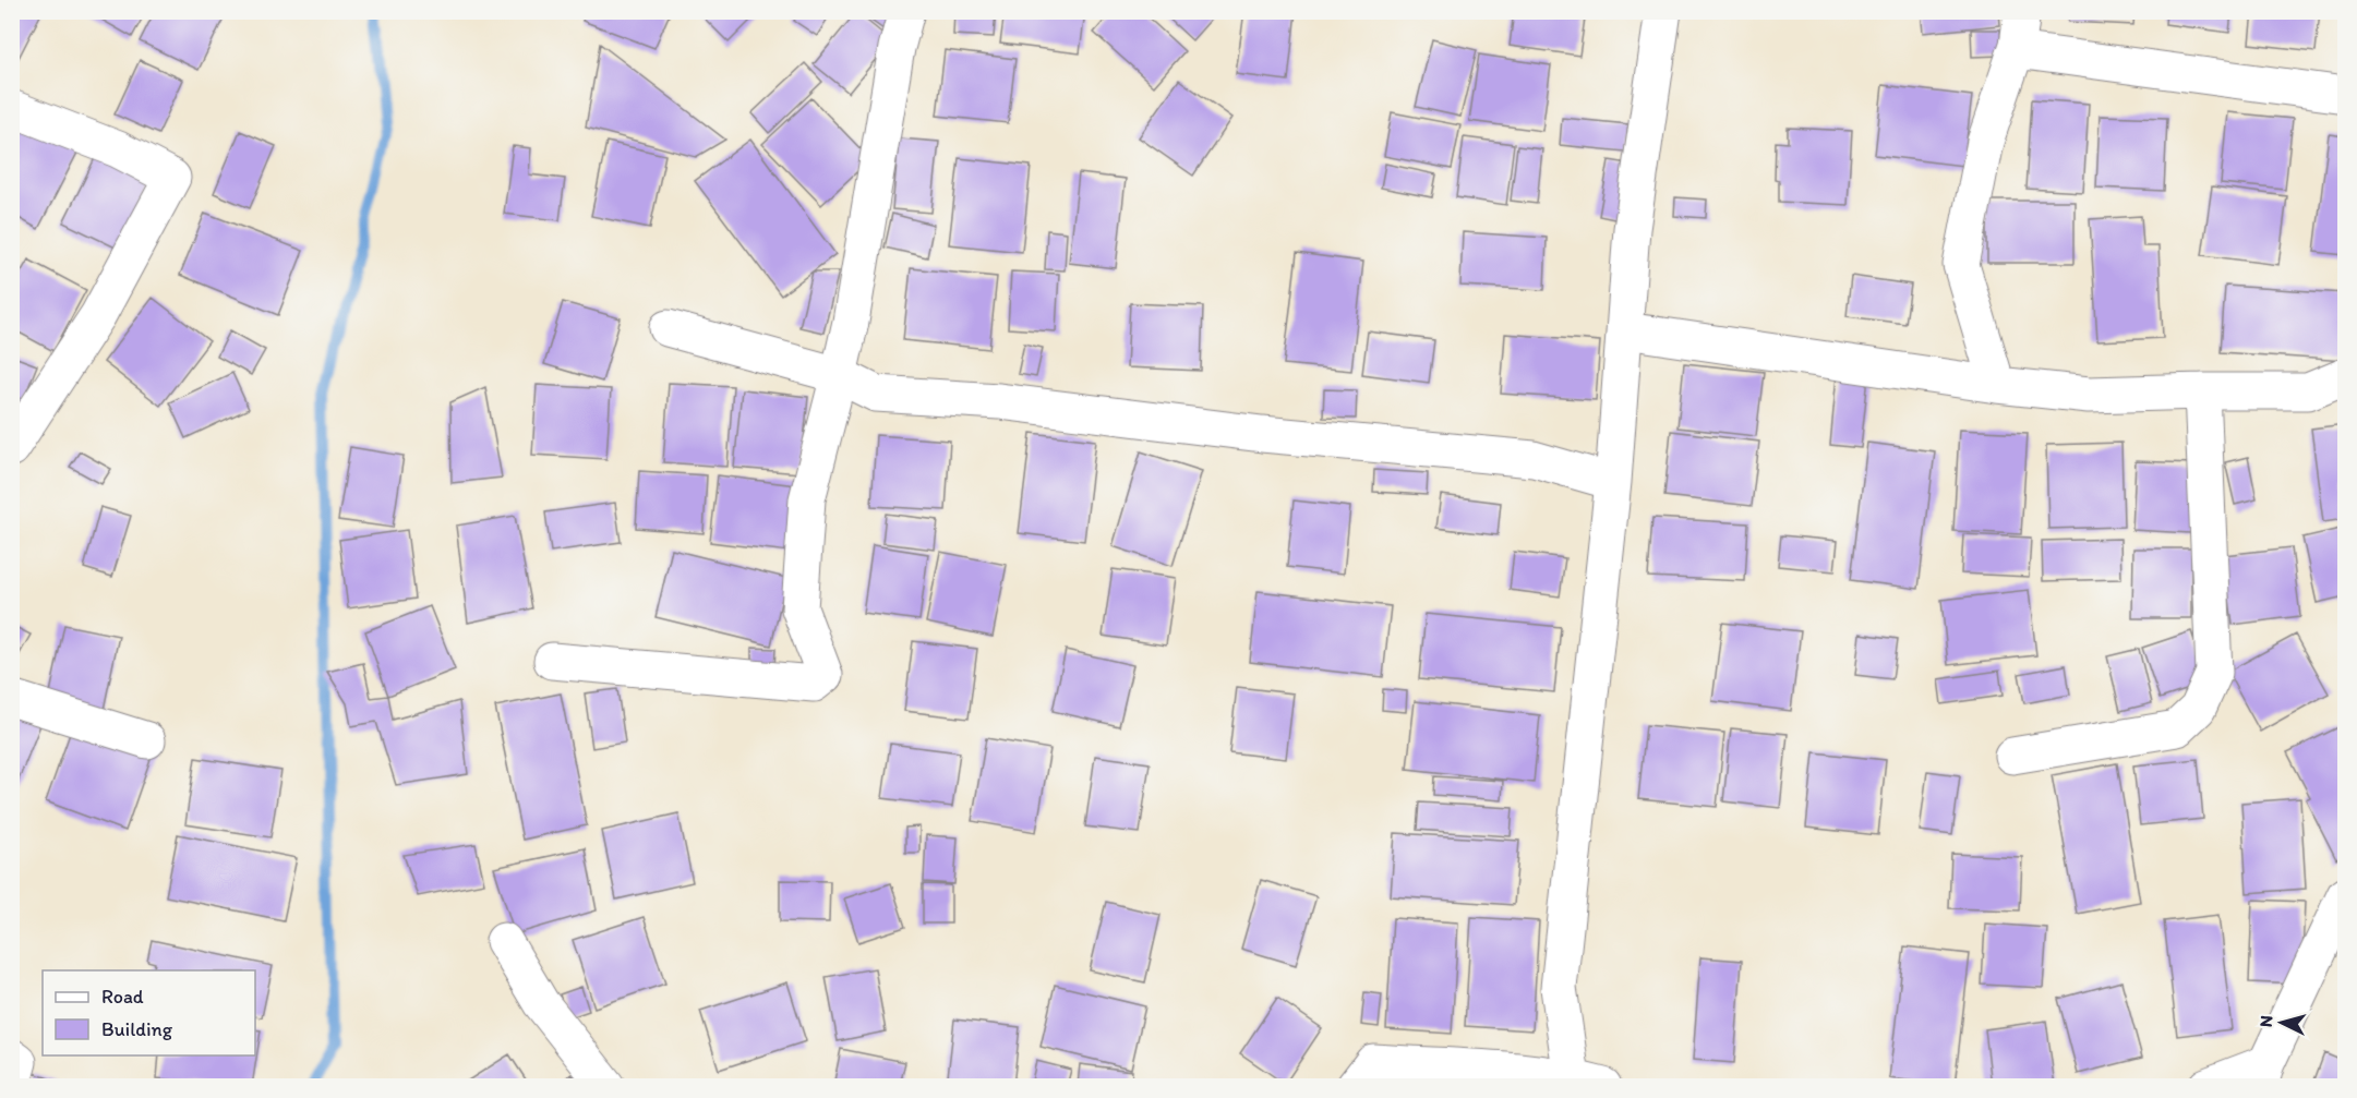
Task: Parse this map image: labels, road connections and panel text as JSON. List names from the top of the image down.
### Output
{
  "legend": ["Road", "Building"],
  "north": "left"
}
